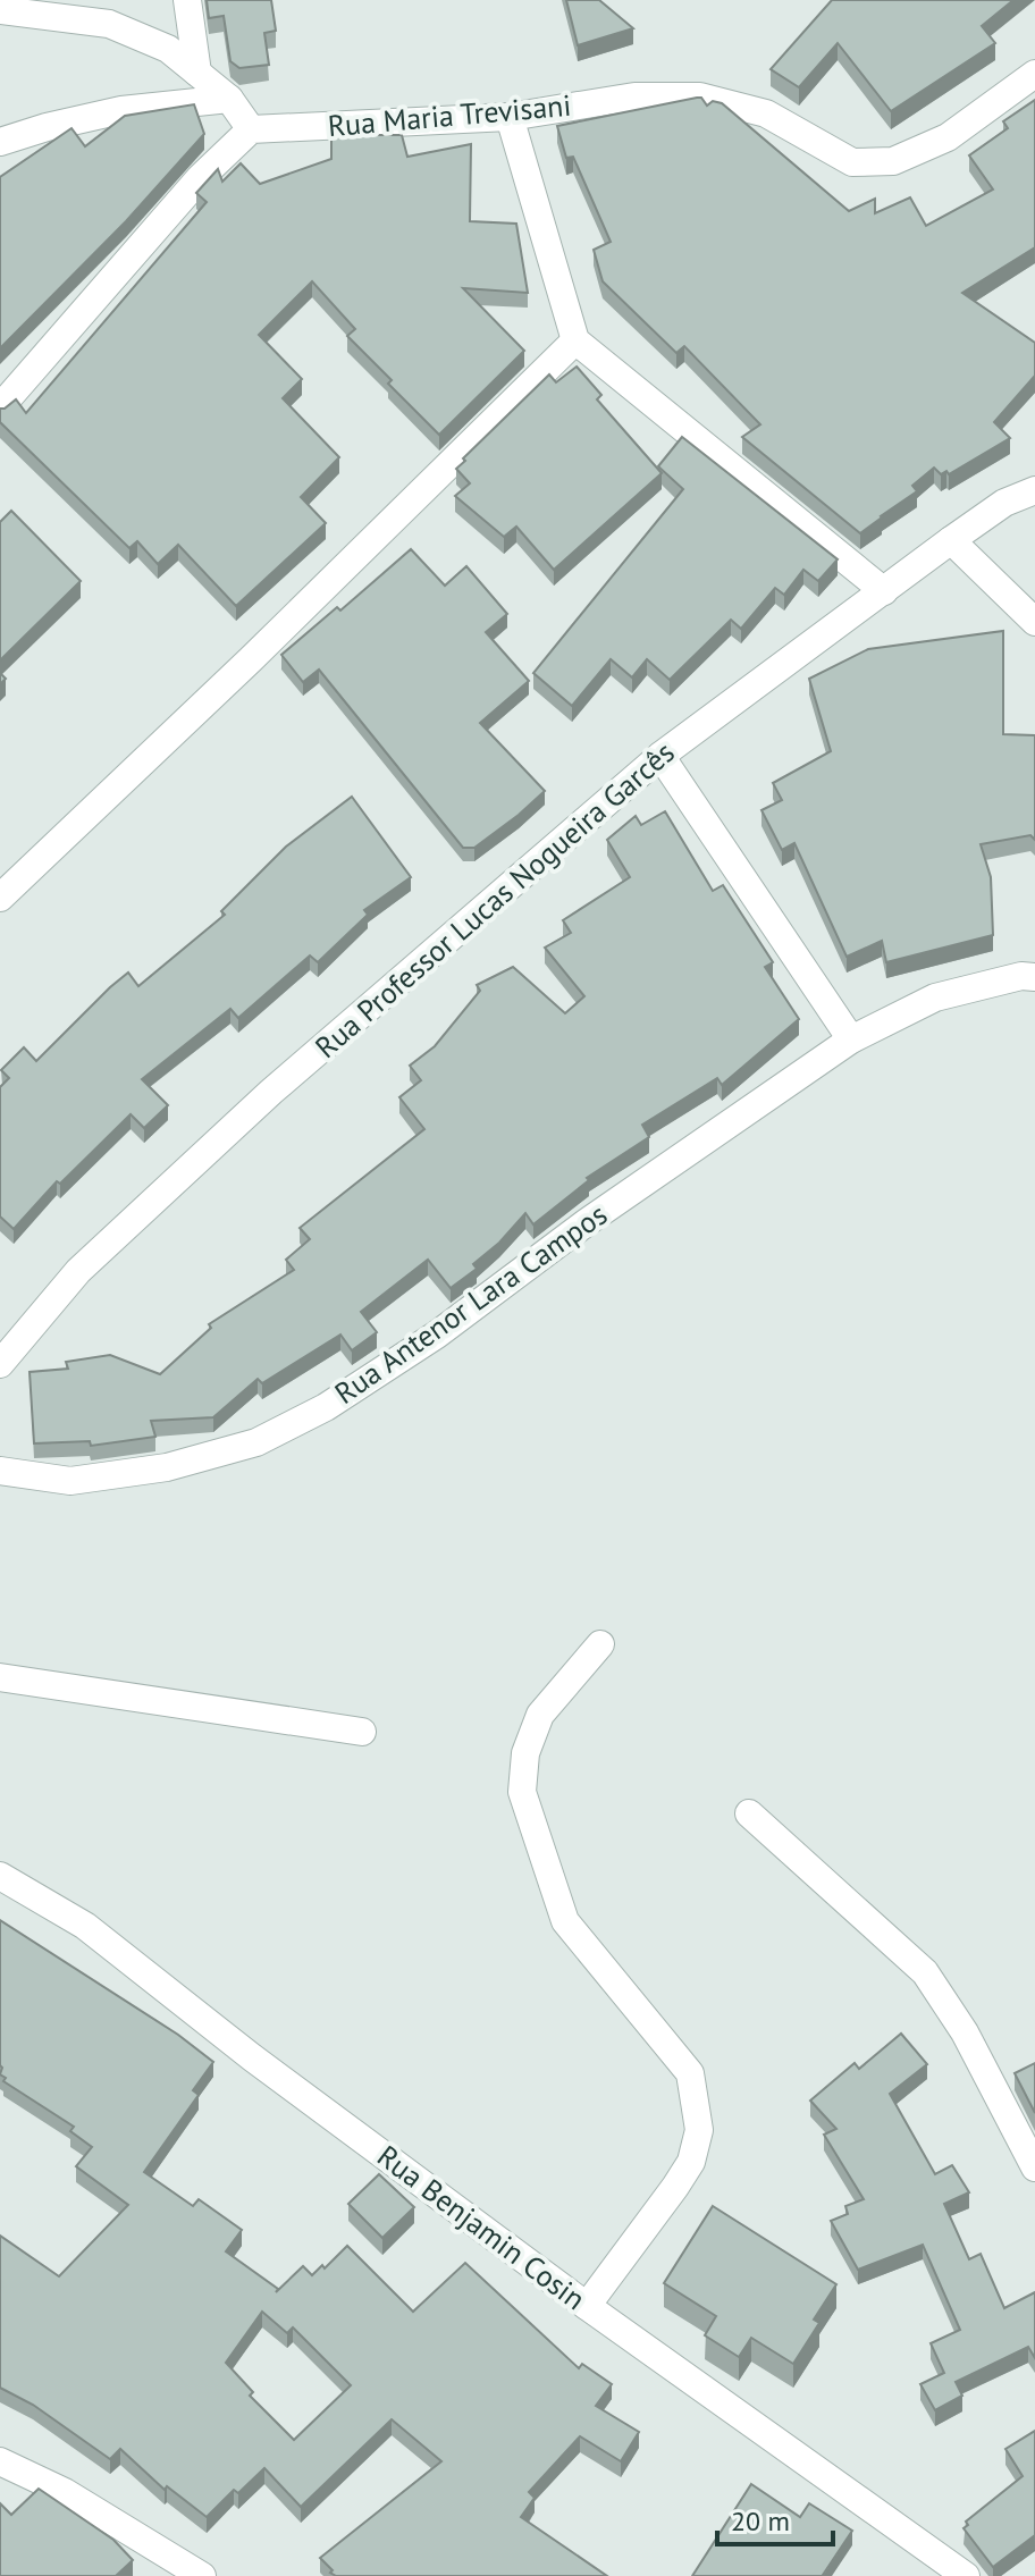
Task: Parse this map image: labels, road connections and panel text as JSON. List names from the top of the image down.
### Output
{
  "streets": {
    "street": [
      "Rua Maria Trevisani",
      "Rua Professor Lucas Nogueira Garcês",
      "Rua Antenor Lara Campos",
      "Rua Benjamin Cosin"
    ]
  },
  "scale_bar": "20 m"
}
